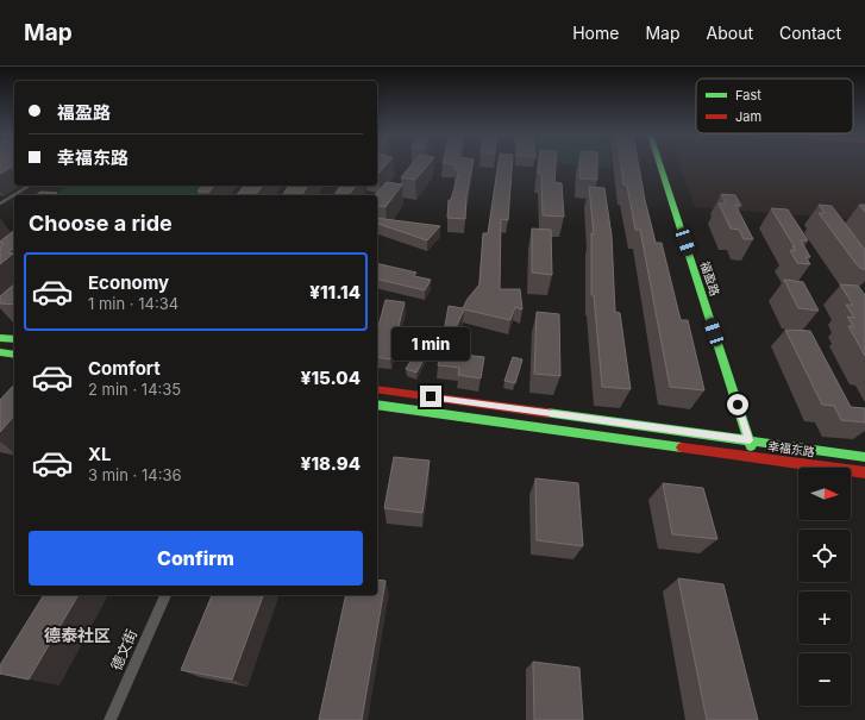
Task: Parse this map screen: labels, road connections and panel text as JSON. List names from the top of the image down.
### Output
{
  "streets": {
    "street": ["福盈路", "幸福东路", "德文街"]
  },
  "crossings": [
    ["福盈路", "幸福东路"]
  ],
  "districts": ["德泰社区"],
  "legend": ["Fast", "Jam"],
  "north": "right",
  "page": {
    "header": "Map",
    "nav": [
      "Home",
      "Map",
      "About",
      "Contact"
    ],
    "banner": ["福盈路", "幸福东路"],
    "heading": "Choose a ride",
    "list": [
      {
        "name": "Economy",
        "note": "1 min · 14:34",
        "value": "¥11.14"
      },
      {
        "name": "Comfort",
        "note": "2 min · 14:35",
        "value": "¥15.04"
      },
      {
        "name": "XL",
        "note": "3 min · 14:36",
        "value": "¥18.94"
      }
    ],
    "bubble": "1 min",
    "map_buttons": ["+", "−"],
    "buttons": "Confirm"
  }
}
